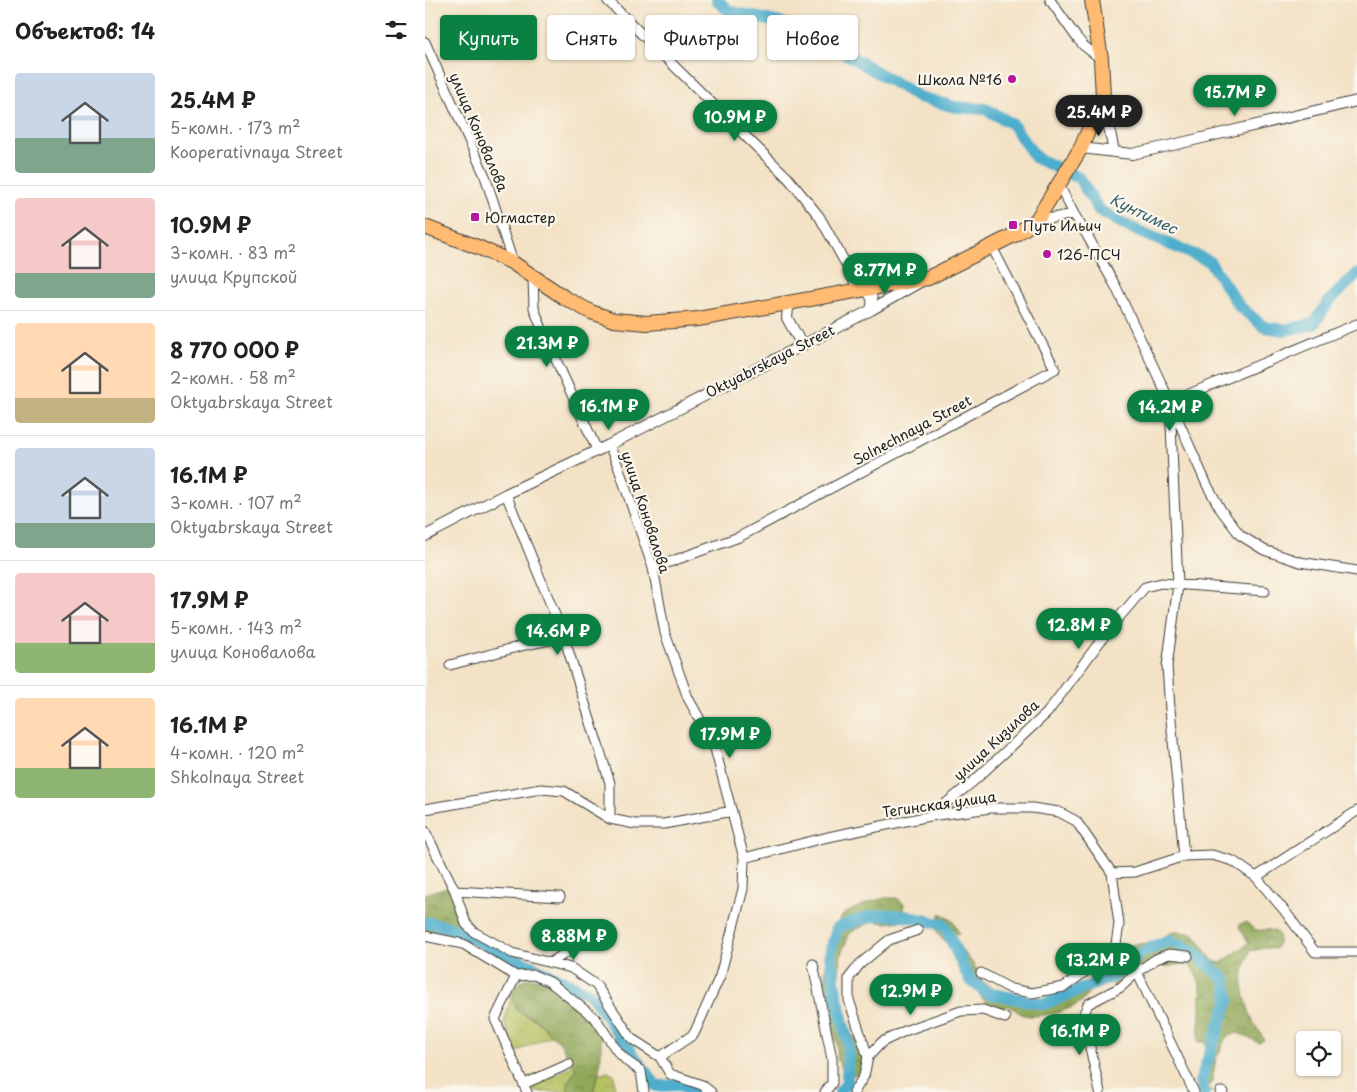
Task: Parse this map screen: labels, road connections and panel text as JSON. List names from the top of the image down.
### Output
{
  "streets": {
    "main road": ["Oktyabrskaya Street"],
    "street": [
      "улица Коновалова",
      "Solnechnaya Street",
      "улица Кизилова",
      "Тегинская улица"
    ]
  },
  "crossings": [
    ["улица Коновалова", "Oktyabrskaya Street"],
    ["улица Коновалова", "Solnechnaya Street"],
    ["улица Коновалова", "Тегинская улица"],
    ["Oktyabrskaya Street", "Solnechnaya Street"],
    ["улица Кизилова", "Тегинская улица"]
  ],
  "water": ["Кунтимес"],
  "places": {
    "other": ["Школа №16", "126-ПСЧ"],
    "transit": ["Югмастер", "Путь Ильич"]
  },
  "page": {
    "heading": "Объектов: 14",
    "chip": [
      "Купить",
      "Снять",
      "Фильтры",
      "Новое"
    ],
    "list": [
      {
        "name": "25.4M ₽",
        "note": "5-комн. · 173 m² · Kooperativnaya Street"
      },
      {
        "name": "10.9M ₽",
        "note": "3-комн. · 83 m² · улица Крупской"
      },
      {
        "name": "8 770 000 ₽",
        "note": "2-комн. · 58 m² · Oktyabrskaya Street"
      },
      {
        "name": "16.1M ₽",
        "note": "3-комн. · 107 m² · Oktyabrskaya Street"
      },
      {
        "name": "17.9M ₽",
        "note": "5-комн. · 143 m² · улица Коновалова"
      },
      {
        "name": "16.1M ₽",
        "note": "4-комн. · 120 m² · Shkolnaya Street"
      }
    ],
    "price": [
      "15.7M ₽",
      "25.4M ₽",
      "10.9M ₽",
      "8.77M ₽",
      "21.3M ₽",
      "16.1M ₽",
      "14.2M ₽",
      "12.8M ₽",
      "14.6M ₽",
      "17.9M ₽",
      "8.88M ₽",
      "13.2M ₽",
      "12.9M ₽",
      "16.1M ₽"
    ]
  }
}
